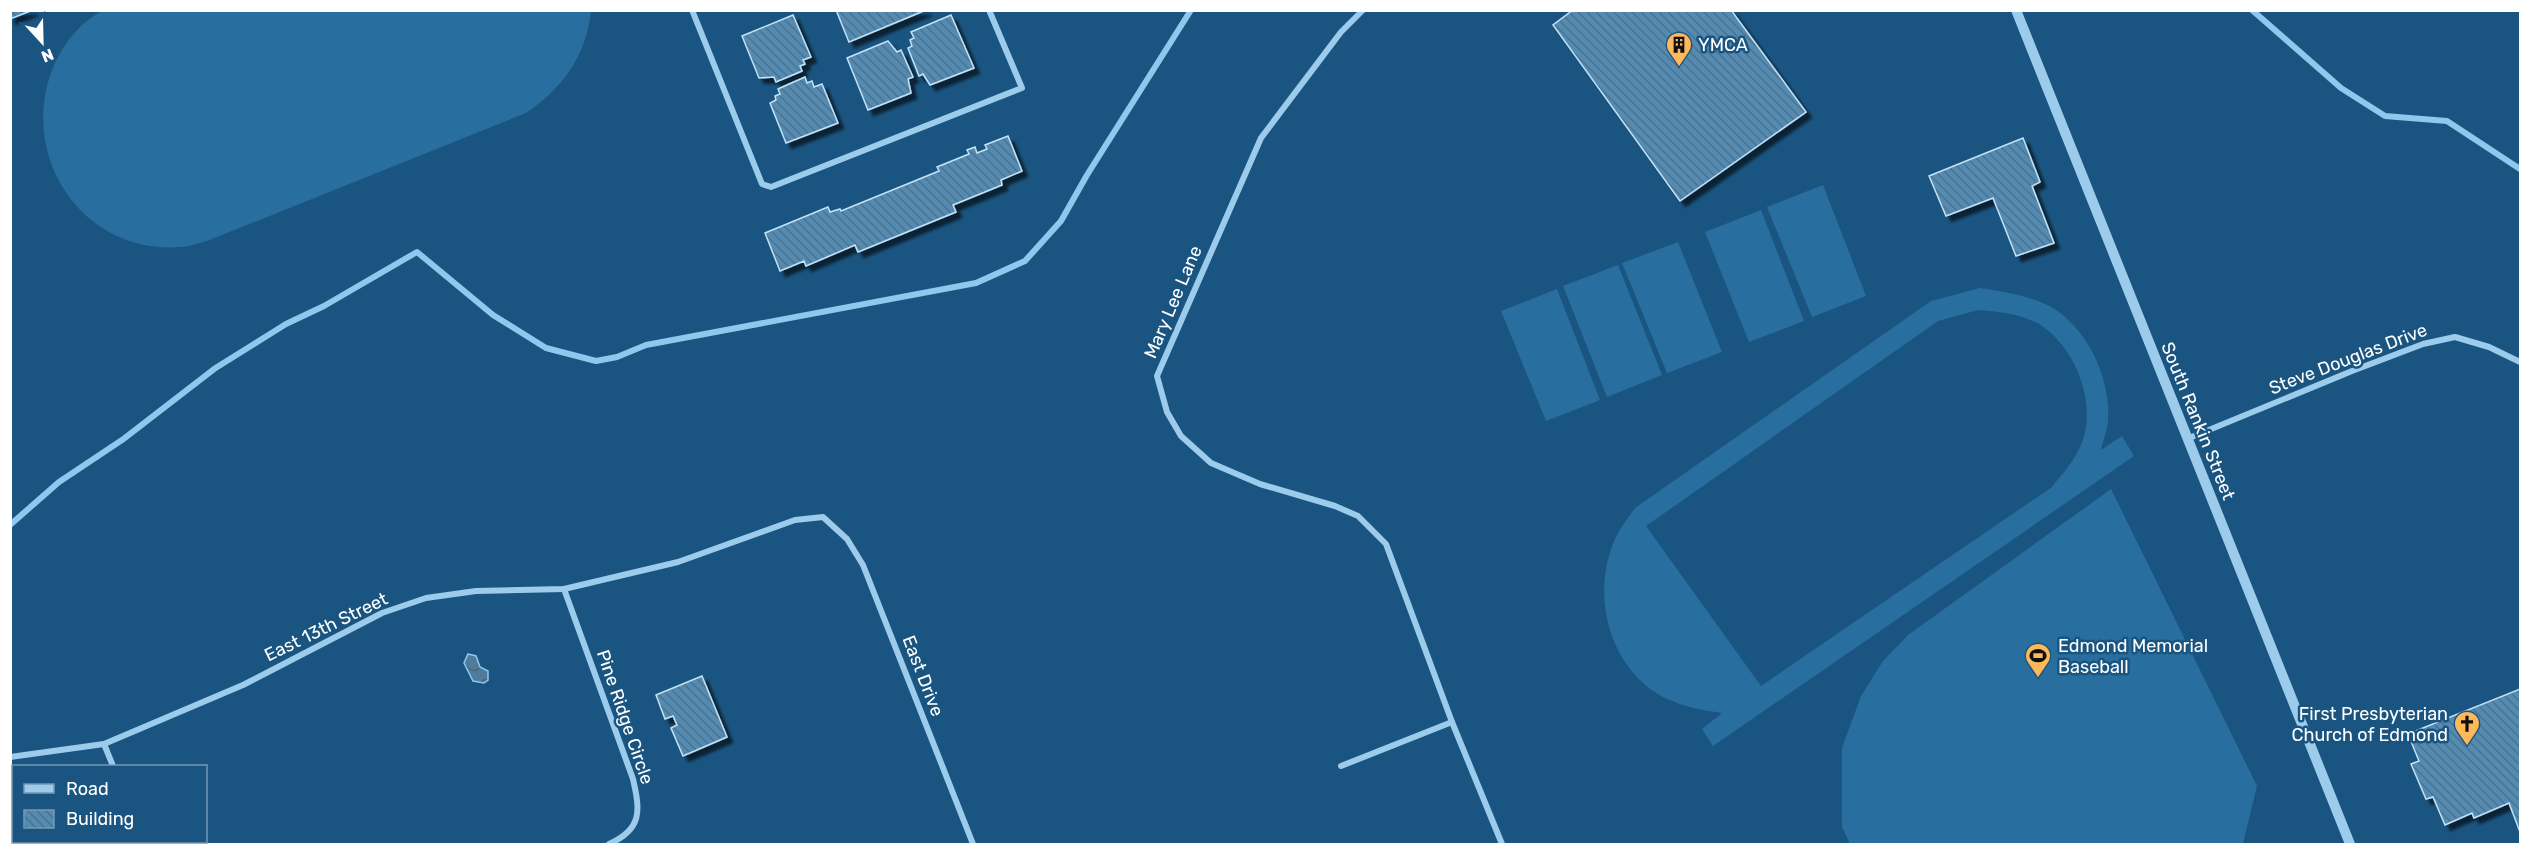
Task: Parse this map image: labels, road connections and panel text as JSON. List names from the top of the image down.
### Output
{
  "streets": {
    "street": [
      "Mary Lee Lane",
      "Steve Douglas Drive",
      "South Rankin Street",
      "East 13th Street",
      "East Drive",
      "Pine Ridge Circle"
    ]
  },
  "crossings": [
    ["Steve Douglas Drive", "South Rankin Street"],
    ["East 13th Street", "East Drive"],
    ["East 13th Street", "Pine Ridge Circle"]
  ],
  "places": {
    "building": ["YMCA"],
    "sports": ["Edmond Memorial Baseball"],
    "church": ["First Presbyterian Church of Edmond"]
  },
  "legend": ["Road", "Building"],
  "north": "bottom"
}
